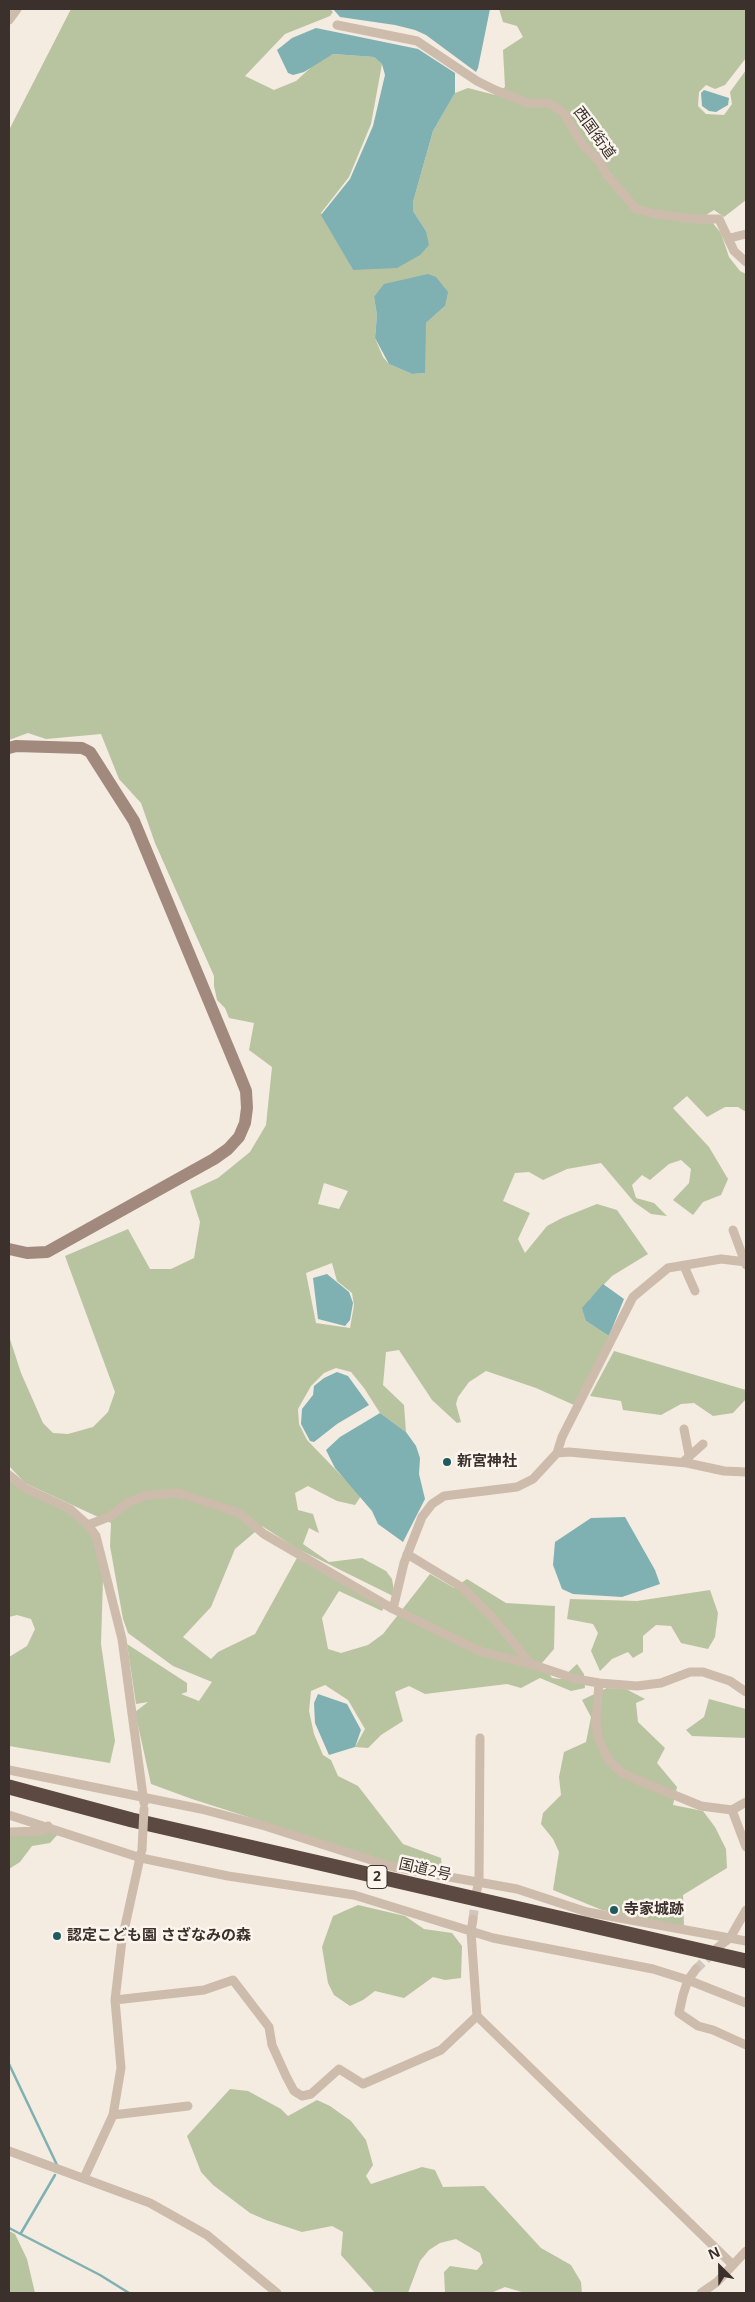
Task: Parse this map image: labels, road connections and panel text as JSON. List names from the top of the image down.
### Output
{
  "streets": {
    "highway": ["国道2号", "2"],
    "street": ["西国街道"]
  },
  "places": ["新宮神社", "寺家城跡", "認定こども園 さざなみの森"],
  "north": "top left"
}
